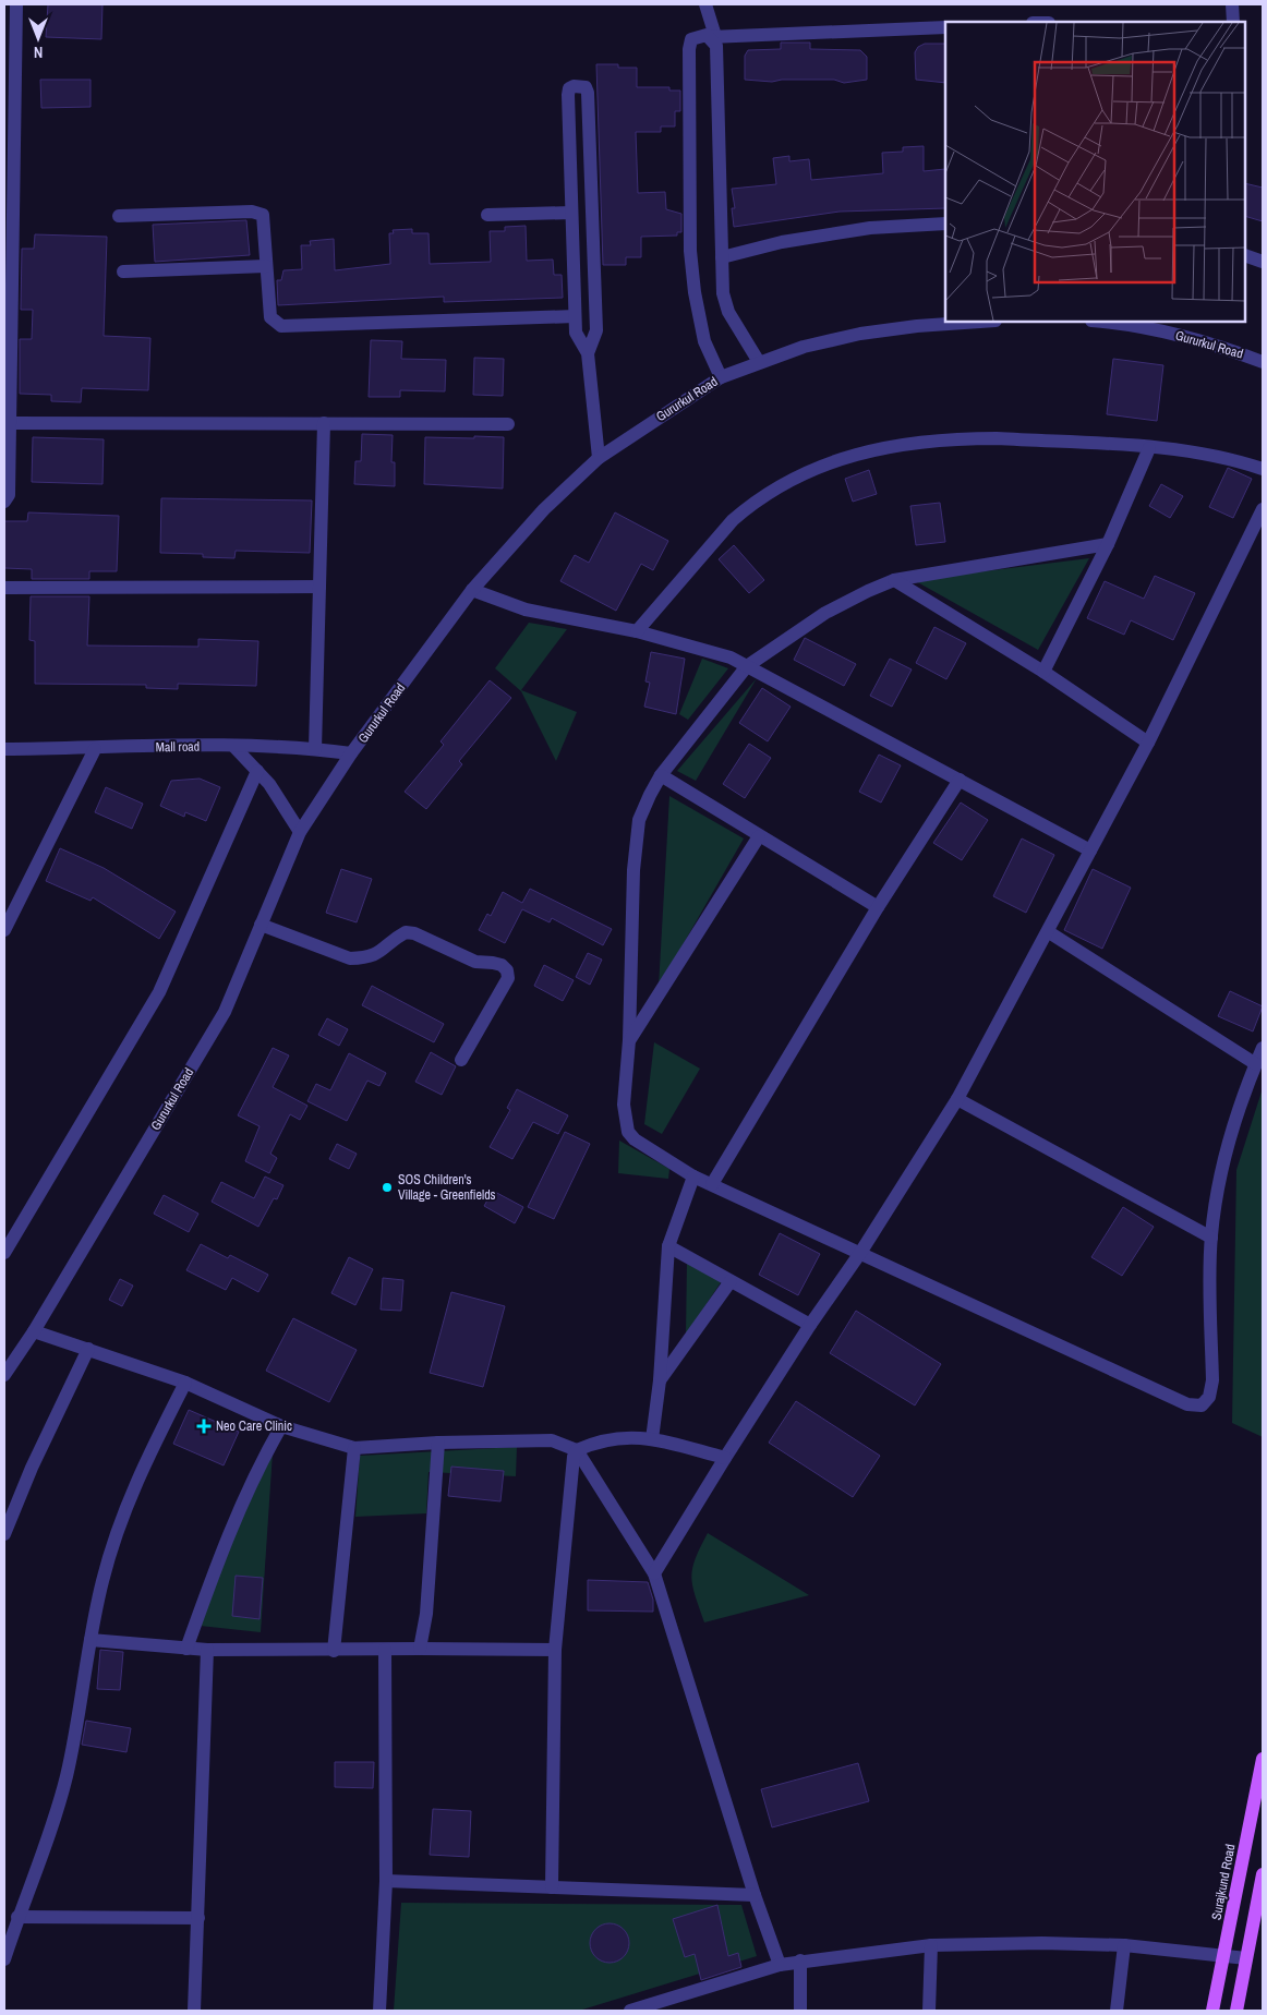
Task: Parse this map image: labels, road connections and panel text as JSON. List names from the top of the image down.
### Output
{
  "streets": {
    "main road": ["Surajkund Road"],
    "street": ["Gururkul Road", "Mall road"]
  },
  "crossings": [
    ["Gururkul Road", "Mall road"]
  ],
  "places": {
    "other": ["SOS Children's Village - Greenfields"],
    "health": ["Neo Care Clinic"]
  },
  "north": "bottom"
}
